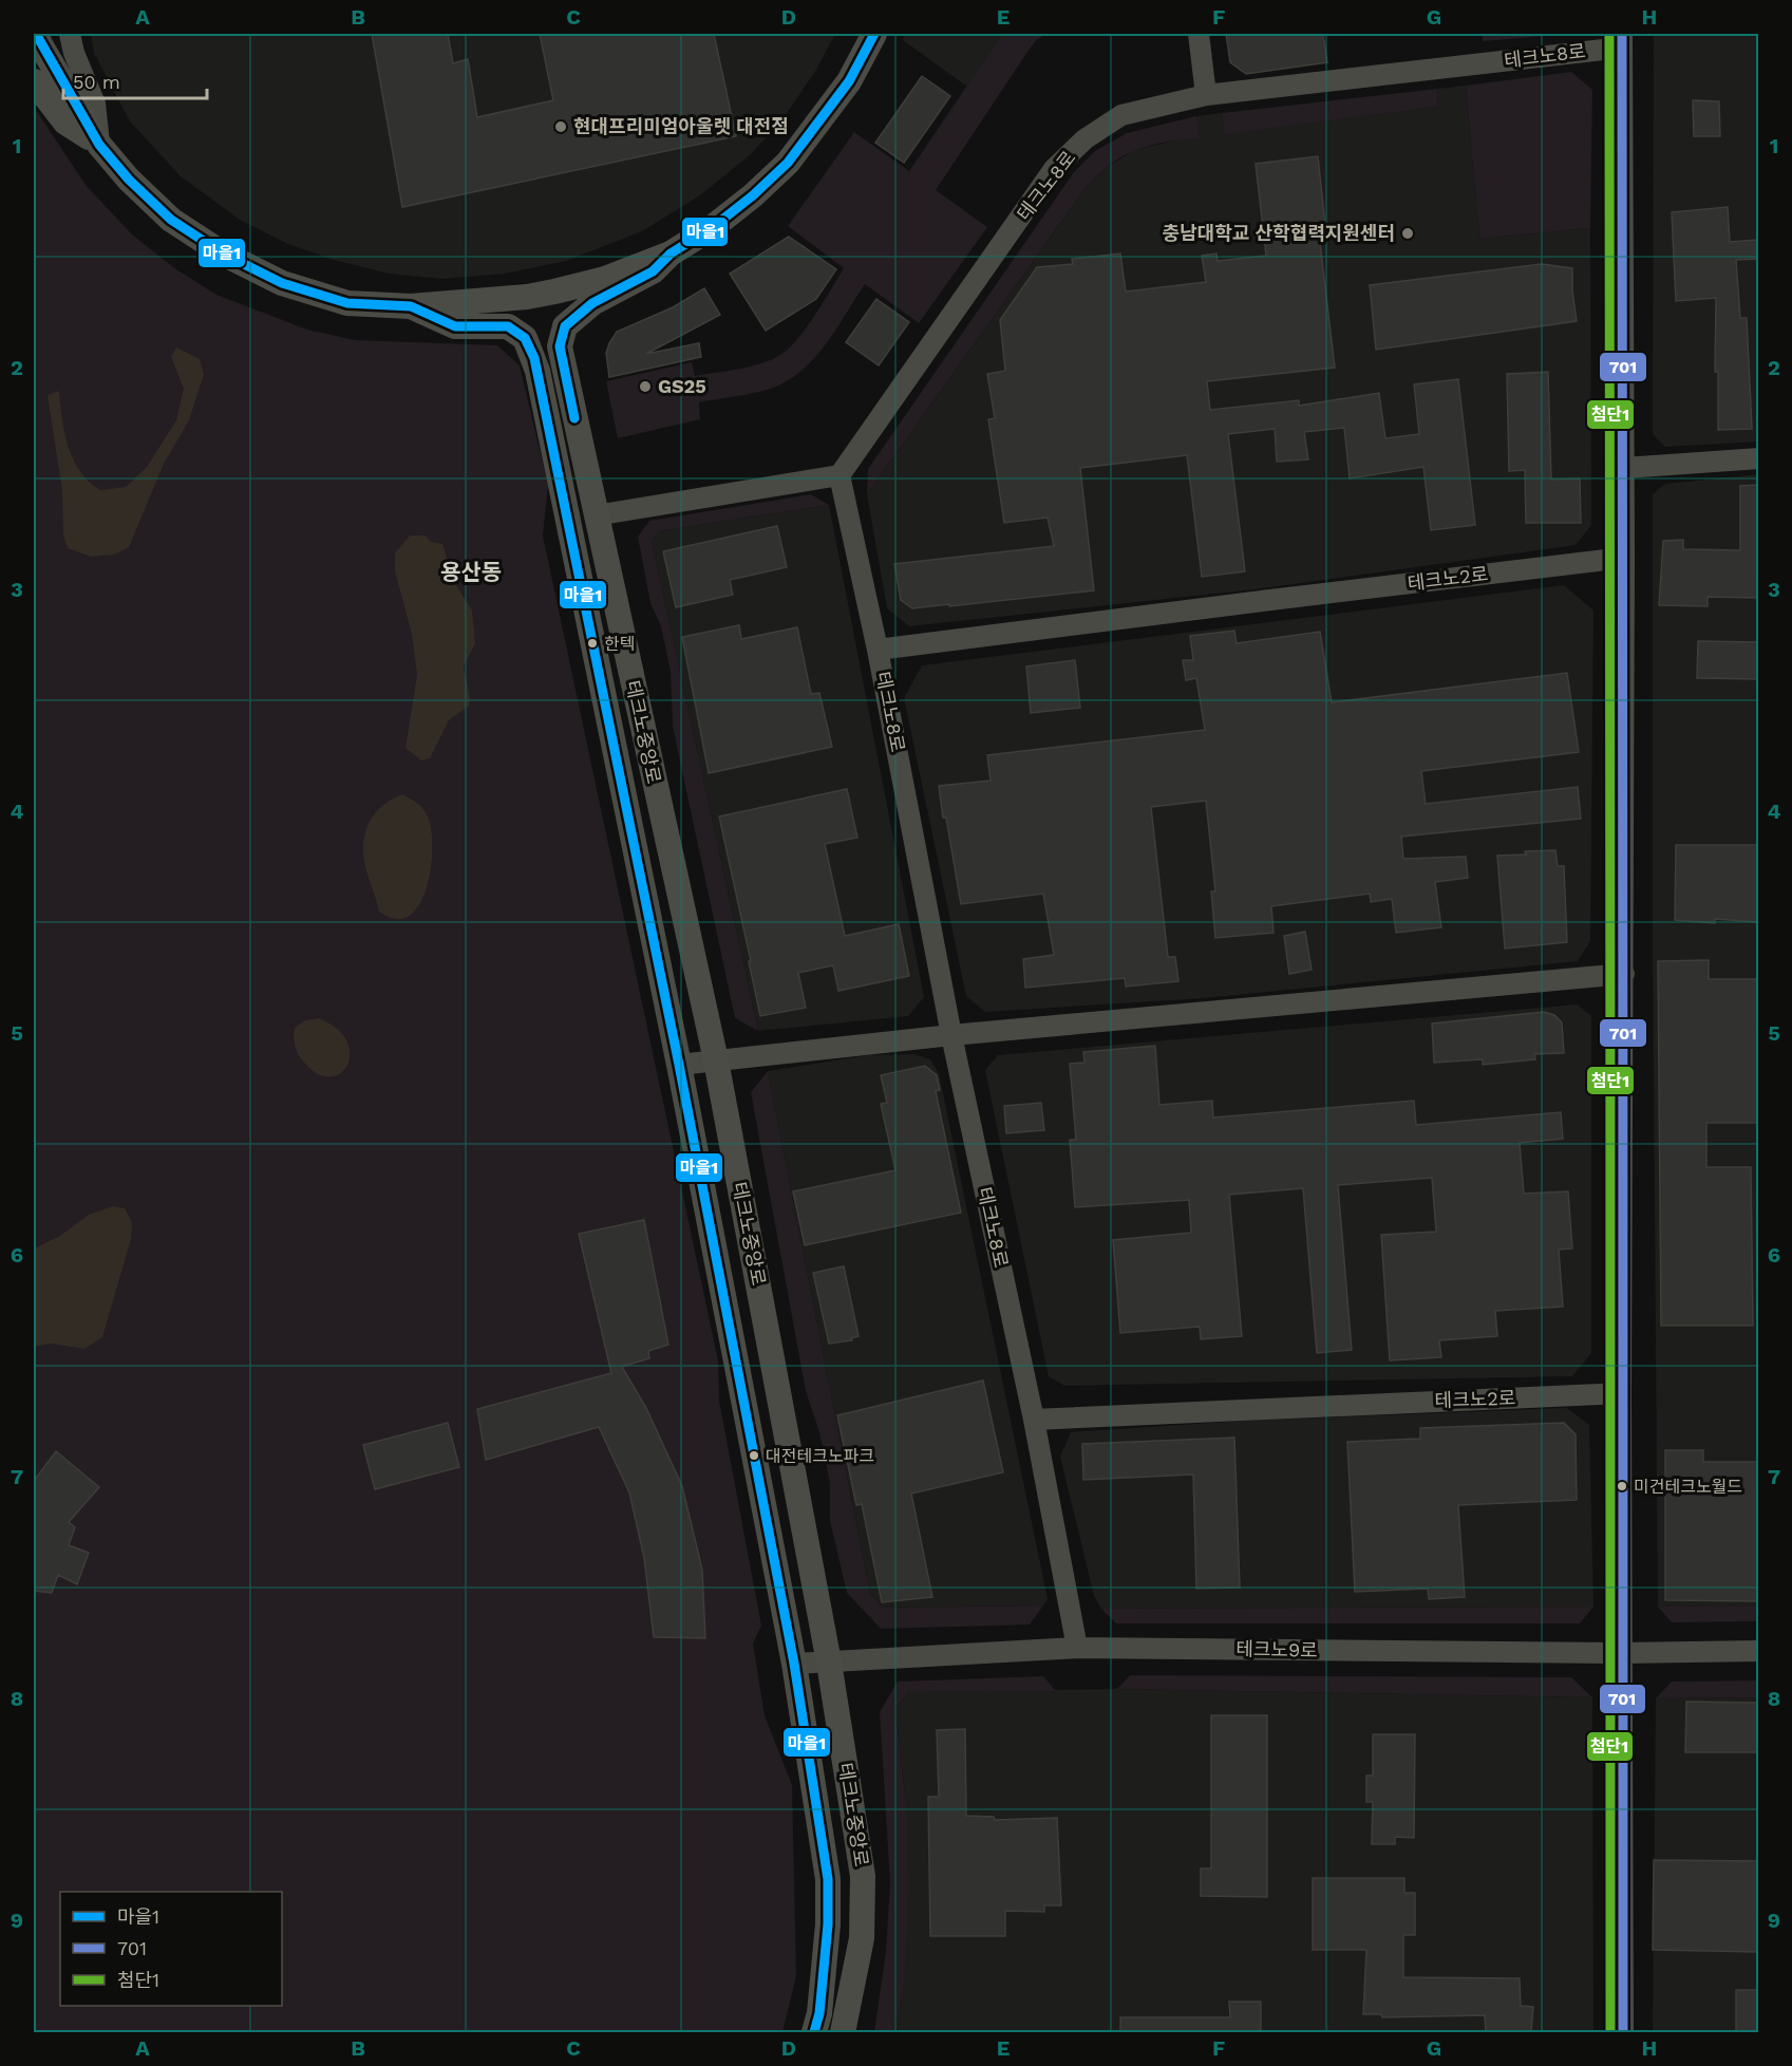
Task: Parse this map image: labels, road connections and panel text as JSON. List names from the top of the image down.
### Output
{
  "streets": {
    "main road": ["테크노중앙로"],
    "street": ["테크노8로", "테크노2로", "테크노9로"]
  },
  "crossings": [
    ["테크노8로", "테크노2로"],
    ["테크노8로", "테크노9로"],
    ["테크노중앙로", "테크노9로"]
  ],
  "districts": ["용산동"],
  "places": [
    "현대프리미엄아울렛 대전점",
    "충남대학교 산학협력지원센터",
    "GS25",
    "한텍",
    "대전테크노파크",
    "미건테크노월드"
  ],
  "lines": ["transit line 마을1", "transit line 701", "transit line 첨단1"],
  "legend": ["마을1", "701", "첨단1"],
  "scale_bar": "50 m",
  "grid": {
    "columns": [
      "A",
      "B",
      "C",
      "D",
      "E",
      "F",
      "G",
      "H"
    ],
    "rows": [
      "1",
      "2",
      "3",
      "4",
      "5",
      "6",
      "7",
      "8",
      "9"
    ]
  }
}
